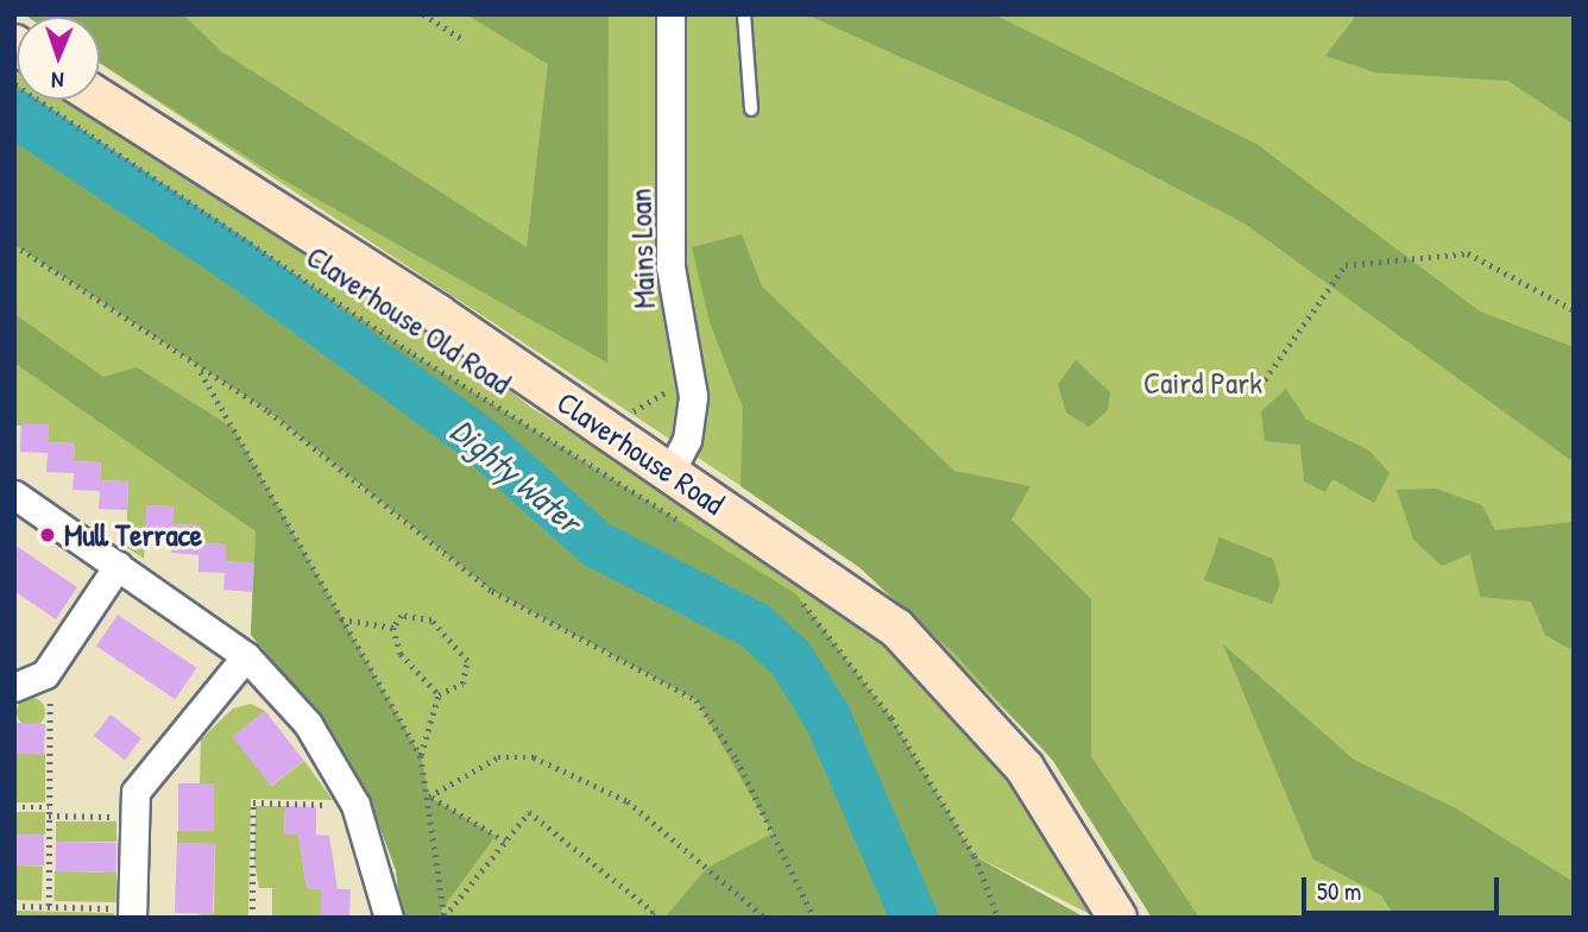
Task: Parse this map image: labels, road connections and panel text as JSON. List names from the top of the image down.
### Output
{
  "streets": {
    "street": ["Mains Loan", "Claverhouse Road"],
    "path": ["Claverhouse Old Road"]
  },
  "crossings": [
    ["Mains Loan", "Claverhouse Road"]
  ],
  "water": ["Dighty Water"],
  "parks": ["Caird Park"],
  "places": ["Mull Terrace"],
  "scale_bar": "50 m",
  "north": "bottom"
}
